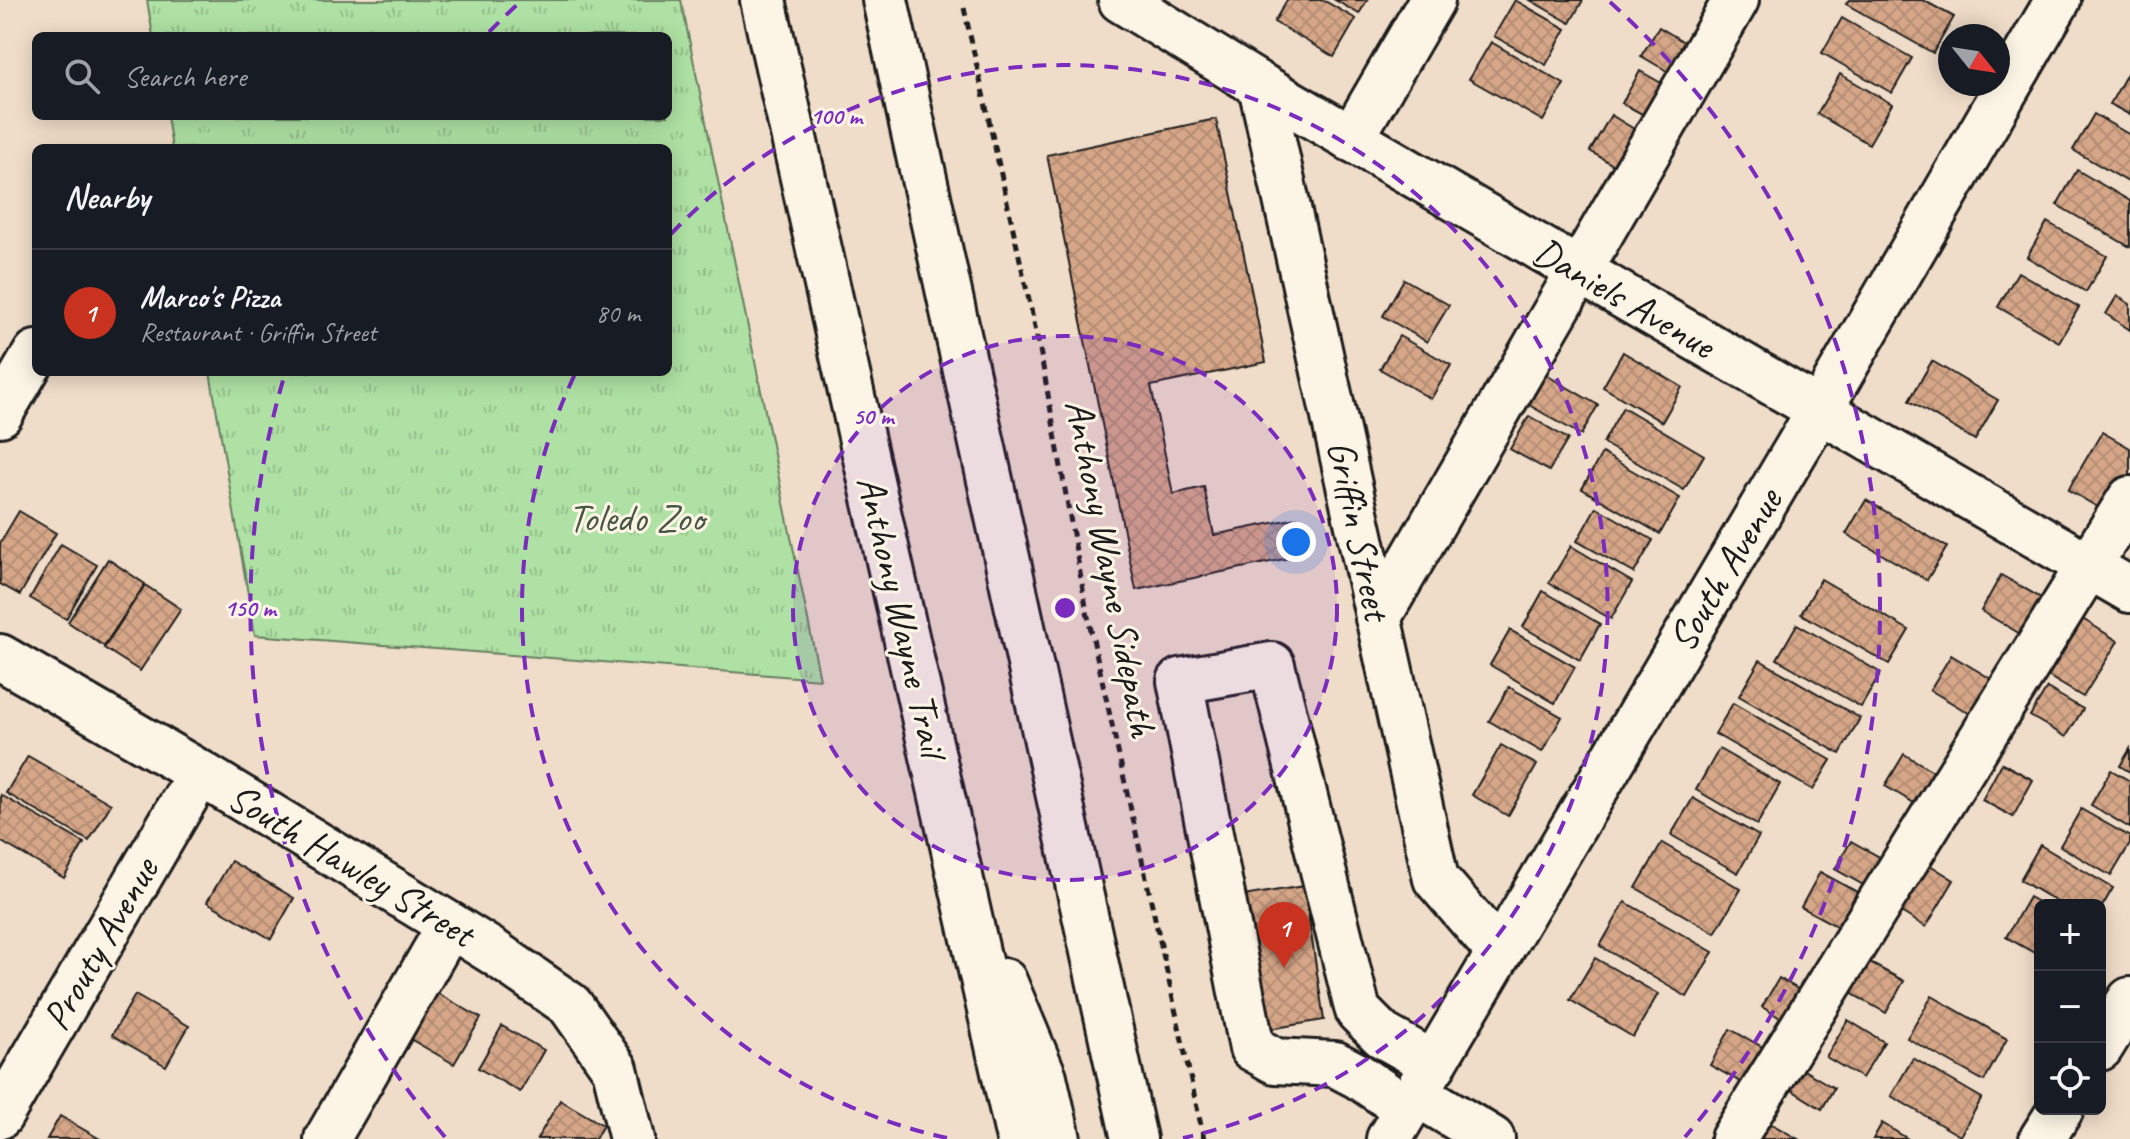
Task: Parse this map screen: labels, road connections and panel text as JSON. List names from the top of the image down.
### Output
{
  "streets": {
    "main road": [
      "Daniels Avenue",
      "Griffin Street",
      "South Avenue",
      "Anthony Wayne Trail",
      "South Hawley Street",
      "Prouty Avenue"
    ],
    "path": ["Anthony Wayne Sidepath"]
  },
  "crossings": [
    ["Daniels Avenue", "Griffin Street"],
    ["Daniels Avenue", "South Avenue"],
    ["Griffin Street", "South Avenue"],
    ["South Hawley Street", "Prouty Avenue"]
  ],
  "parks": ["Toledo Zoo"],
  "north": "bottom right",
  "page": {
    "search": "Search here",
    "heading": "Nearby",
    "list": [
      {
        "mark": "1",
        "name": "Marco's Pizza",
        "note": "Restaurant · Griffin Street",
        "value": "80 m"
      }
    ],
    "map_buttons": ["+", "−"],
    "pins": "1"
  },
  "rings": ["100 m", "50 m", "150 m"]
}
